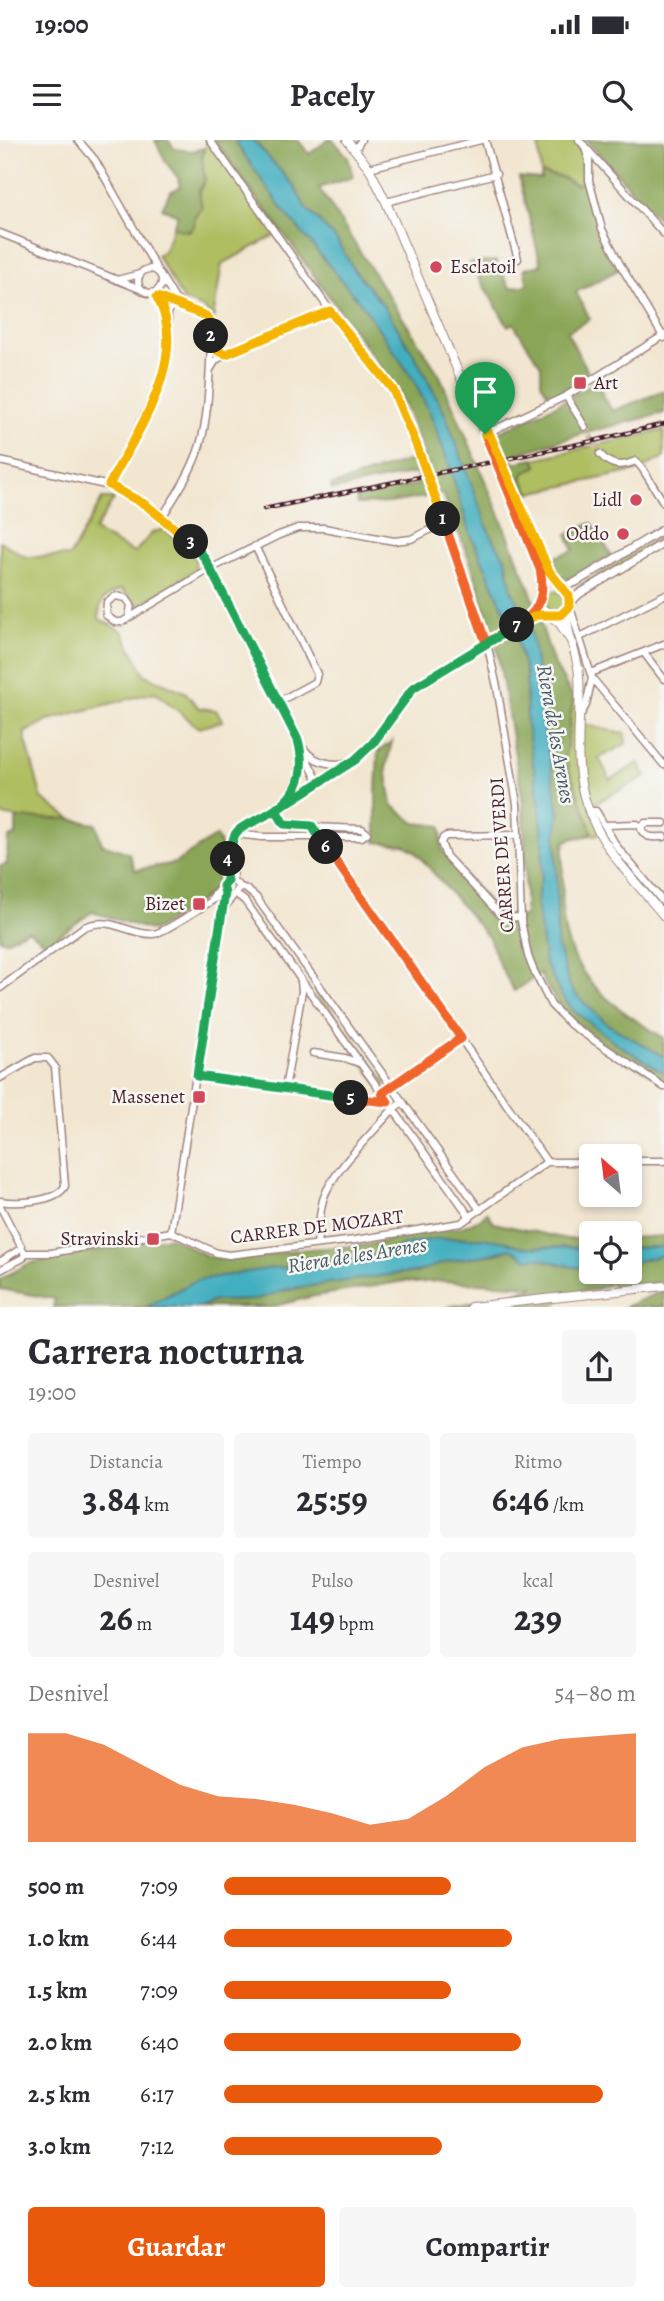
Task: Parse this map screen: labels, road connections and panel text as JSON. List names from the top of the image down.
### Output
{
  "streets": {
    "street": ["CARRER DE VERDI", "CARRER DE MOZART"]
  },
  "water": ["Riera de les Arenes"],
  "places": {
    "other": ["Esclatoil", "Lidl", "Oddo"],
    "transit": [
      "Art",
      "Bizet",
      "Massenet",
      "Stravinski"
    ]
  },
  "north": "top left",
  "page": {
    "status": "19:00",
    "header": "Pacely",
    "pins": [
      "2",
      "1",
      "3",
      "7",
      "6",
      "4",
      "5"
    ],
    "heading": ["Carrera nocturna", "19:00"],
    "stats": [
      ["Distancia", "3.84 km"],
      ["Tiempo", "25:59"],
      ["Ritmo", "6:46 /km"],
      ["Desnivel", "26 m"],
      ["Pulso", "149 bpm"],
      ["kcal", "239"]
    ],
    "chart": ["Desnivel", "54–80 m"],
    "list": [
      {
        "name": "500 m",
        "note": "7:09"
      },
      {
        "name": "1.0 km",
        "note": "6:44"
      },
      {
        "name": "1.5 km",
        "note": "7:09"
      },
      {
        "name": "2.0 km",
        "note": "6:40"
      },
      {
        "name": "2.5 km",
        "note": "6:17"
      },
      {
        "name": "3.0 km",
        "note": "7:12"
      }
    ],
    "buttons": ["Guardar", "Compartir"]
  }
}
